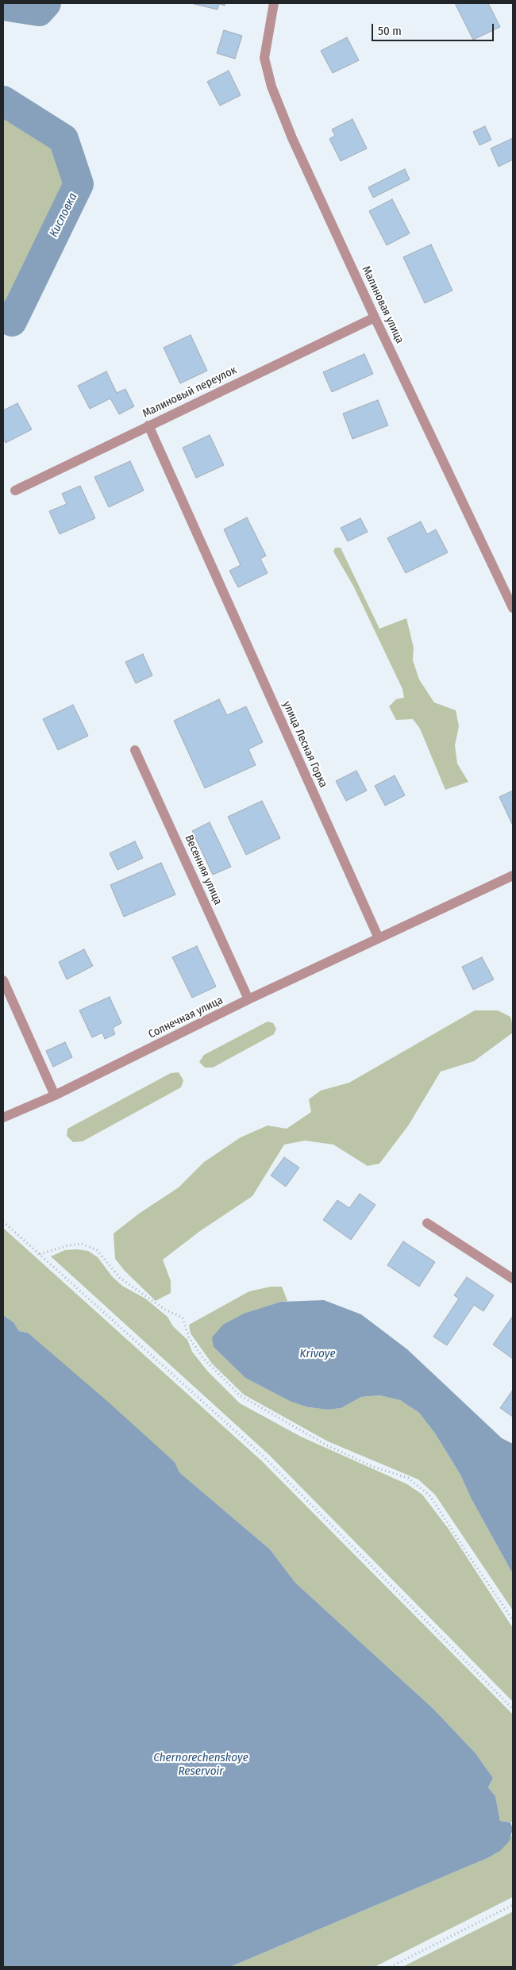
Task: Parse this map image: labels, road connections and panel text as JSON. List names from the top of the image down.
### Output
{
  "streets": {
    "street": [
      "Малиновая улица",
      "Малиновый переулок",
      "улица Лесная Горка",
      "Весенняя улица",
      "Солнечная улица"
    ]
  },
  "crossings": [
    ["Малиновая улица", "Малиновый переулок"],
    ["Малиновый переулок", "улица Лесная Горка"],
    ["улица Лесная Горка", "Солнечная улица"],
    ["Весенняя улица", "Солнечная улица"]
  ],
  "water": ["Кисловка", "Krivoye", "Chernorechenskoye Reservoir"],
  "scale_bar": "50 m"
}
